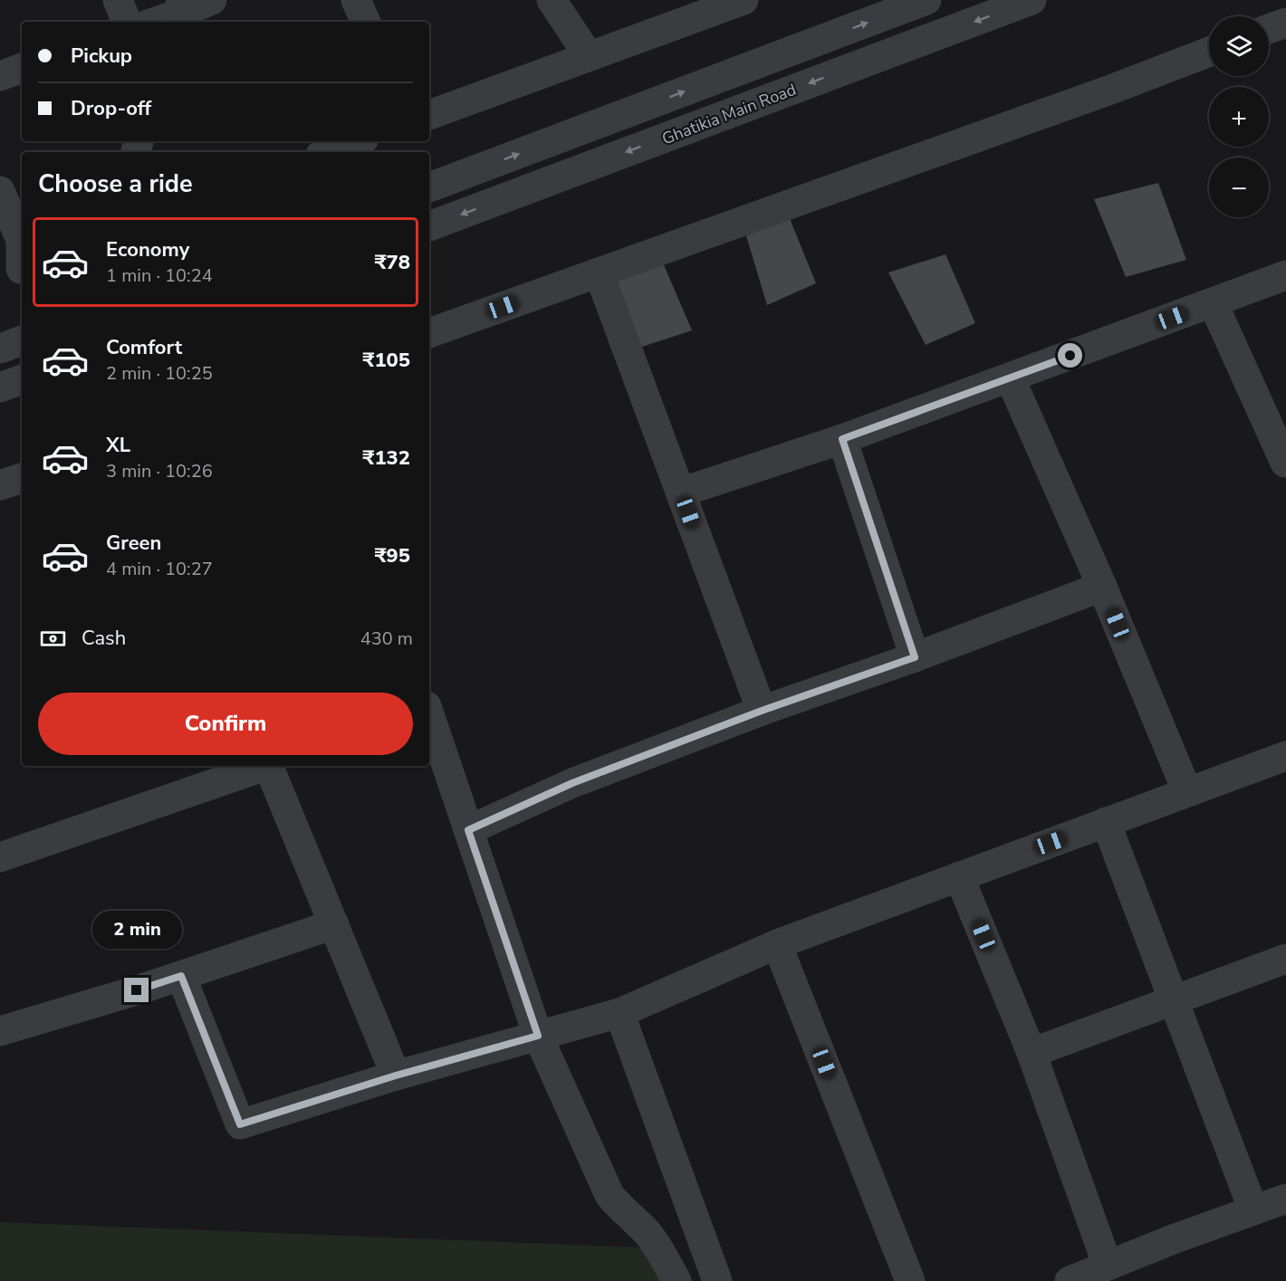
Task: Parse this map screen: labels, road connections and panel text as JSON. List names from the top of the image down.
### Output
{
  "streets": {
    "street": ["Ghatikia Main Road"]
  },
  "page": {
    "map_buttons": ["+", "−"],
    "banner": ["Pickup", "Drop-off"],
    "heading": "Choose a ride",
    "list": [
      {
        "name": "Economy",
        "note": "1 min · 10:24",
        "value": "₹78"
      },
      {
        "name": "Comfort",
        "note": "2 min · 10:25",
        "value": "₹105"
      },
      {
        "name": "XL",
        "note": "3 min · 10:26",
        "value": "₹132"
      },
      {
        "name": "Green",
        "note": "4 min · 10:27",
        "value": "₹95"
      }
    ],
    "pay": ["Cash", "430 m"],
    "buttons": "Confirm",
    "bubble": "2 min"
  }
}
